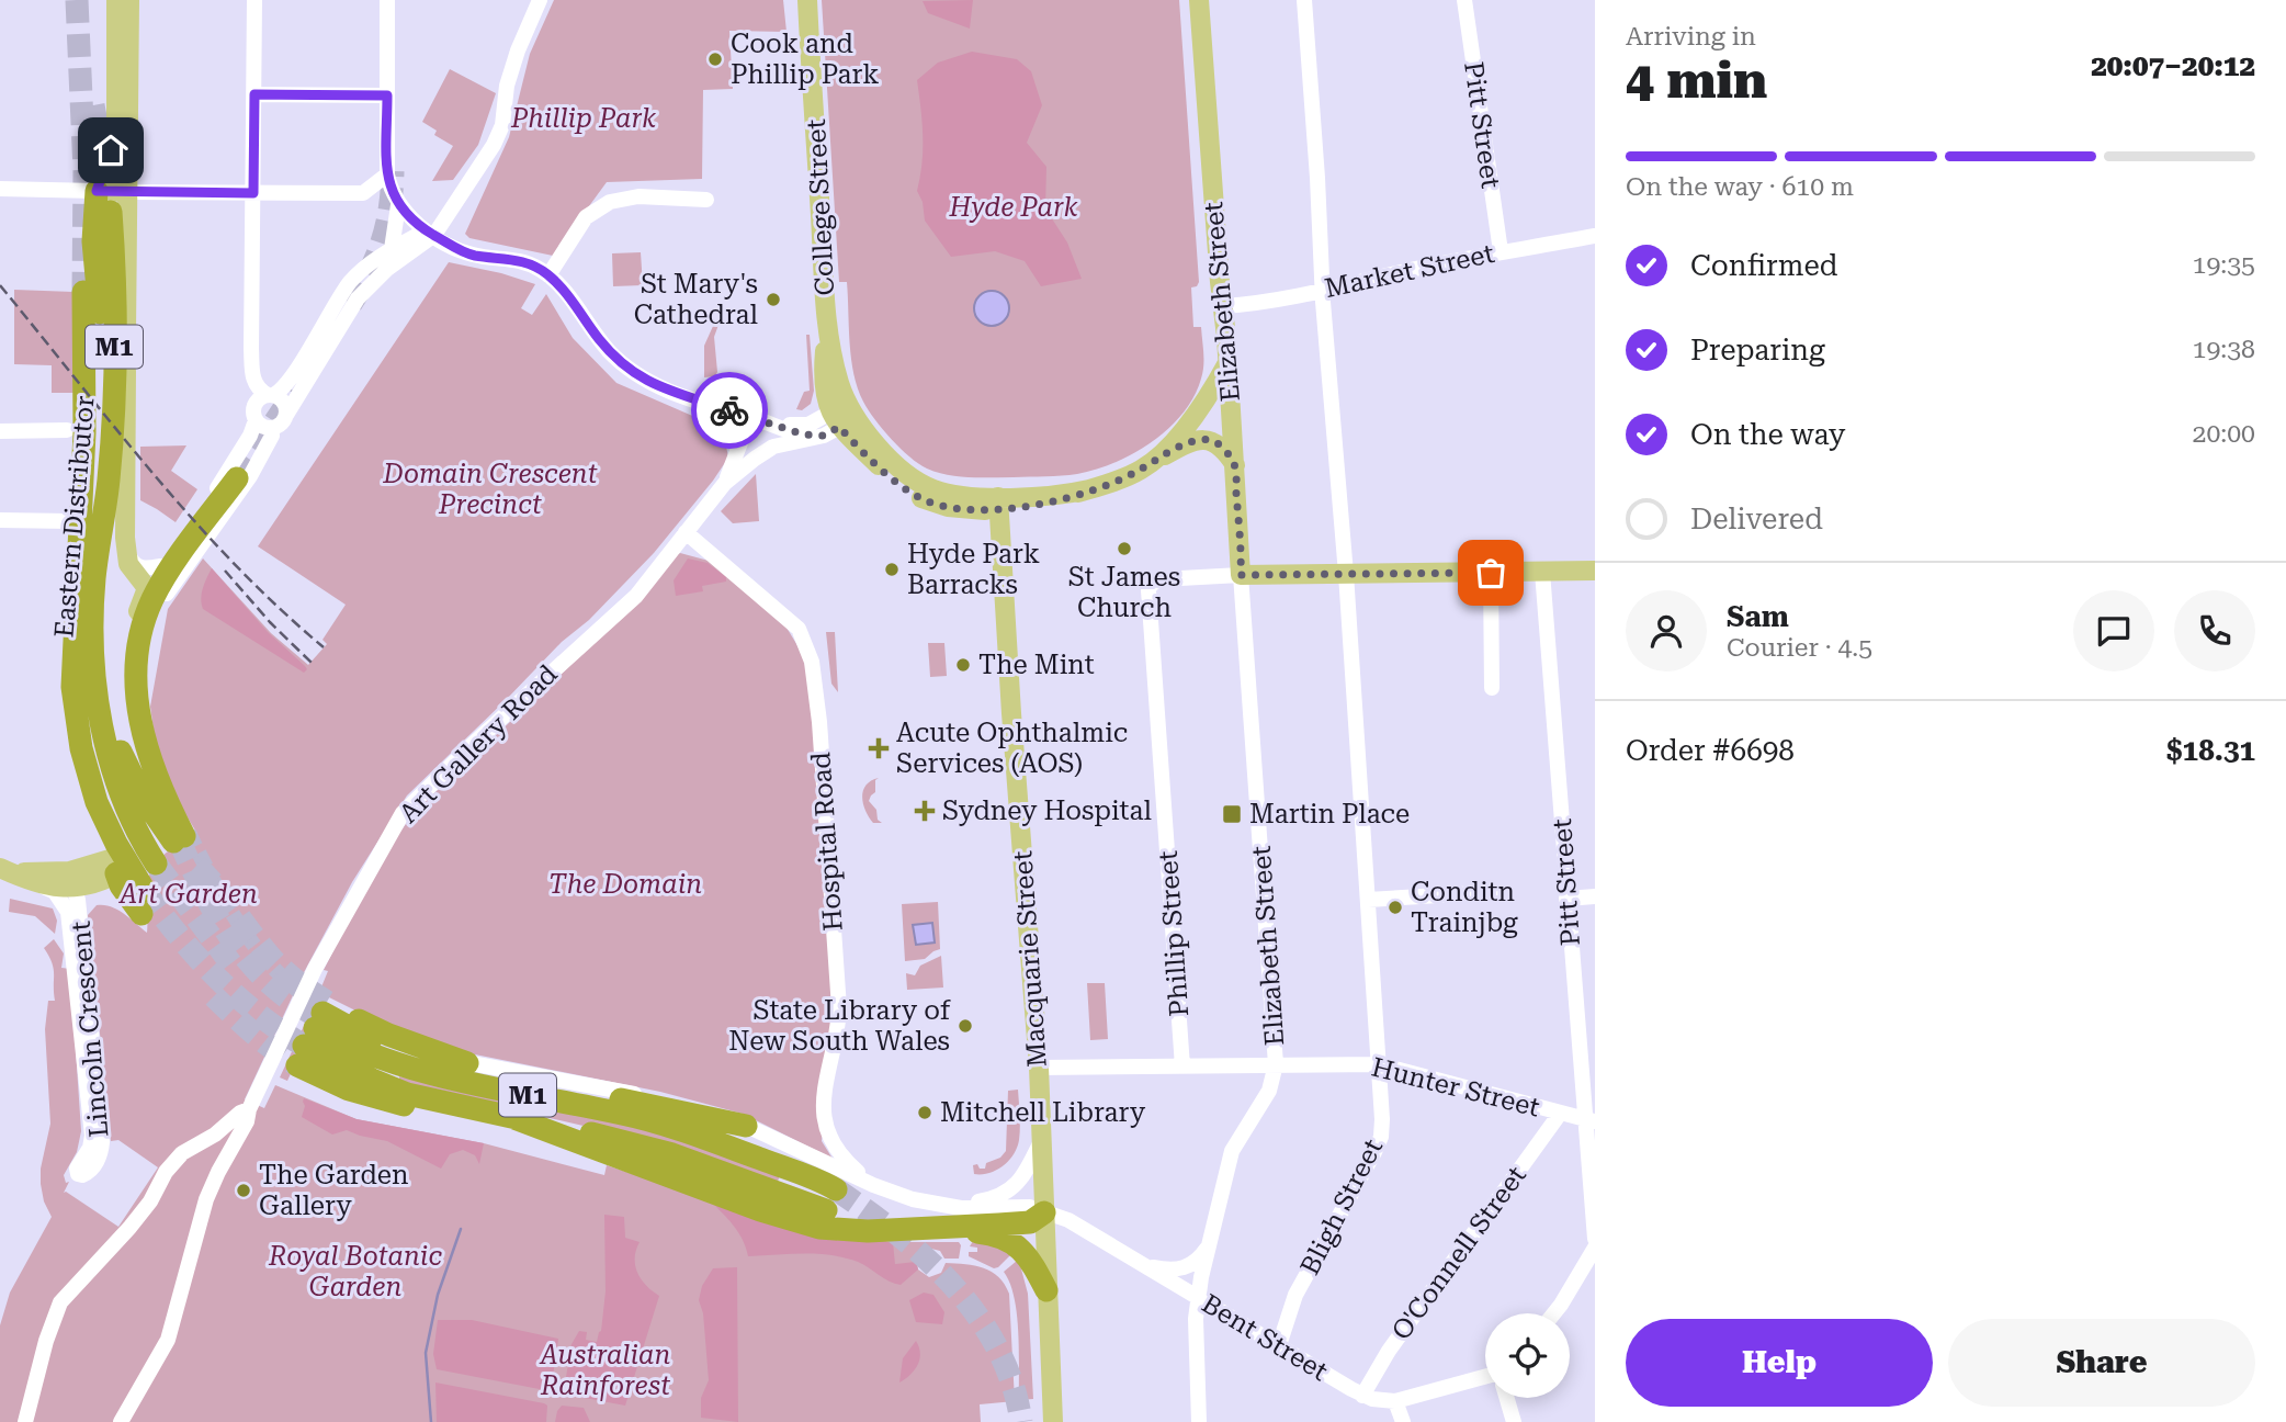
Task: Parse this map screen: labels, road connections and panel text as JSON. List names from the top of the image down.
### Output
{
  "streets": {
    "highway": ["M1", "Eastern Distributor"],
    "main road": ["College Street", "Elizabeth Street", "Macquarie Street"],
    "street": [
      "Pitt Street",
      "Market Street",
      "Art Gallery Road",
      "Hospital Road",
      "Phillip Street",
      "Lincoln Crescent",
      "Hunter Street",
      "Bligh Street",
      "O'Connell Street",
      "Bent Street"
    ]
  },
  "crossings": [
    ["Pitt Street", "Market Street"],
    ["Pitt Street", "Hunter Street"],
    ["College Street", "Elizabeth Street"],
    ["College Street", "Macquarie Street"],
    ["Market Street", "Elizabeth Street"],
    ["Market Street", "Bligh Street"],
    ["Elizabeth Street", "Phillip Street"],
    ["Elizabeth Street", "Hunter Street"],
    ["Art Gallery Road", "Hospital Road"],
    ["Phillip Street", "Hunter Street"],
    ["Macquarie Street", "Hunter Street"],
    ["Macquarie Street", "Bent Street"],
    ["Hunter Street", "Bligh Street"],
    ["Hunter Street", "O'Connell Street"],
    ["Bligh Street", "Bent Street"],
    ["O'Connell Street", "Bent Street"]
  ],
  "parks": [
    "Phillip Park",
    "Hyde Park",
    "Domain Crescent Precinct",
    "The Domain",
    "Art Garden",
    "Royal Botanic Garden",
    "Australian Rainforest"
  ],
  "places": {
    "other": [
      "Cook and Phillip Park",
      "St Mary's Cathedral",
      "St James Church",
      "Hyde Park Barracks",
      "The Mint",
      "Conditn Trainjbg",
      "State Library of New South Wales",
      "Mitchell Library",
      "The Garden Gallery"
    ],
    "health": ["Acute Ophthalmic Services (AOS)", "Sydney Hospital"],
    "transit": ["Martin Place"]
  },
  "page": {
    "heading": ["4 min", "Arriving in", "20:07–20:12"],
    "panel": [
      "Sam",
      "Courier · 4.5",
      "Order #6698",
      "$18.31"
    ],
    "bar": "On the way · 610 m",
    "list": [
      ["Confirmed", "19:35"],
      ["Preparing", "19:38"],
      ["On the way", "20:00"],
      "Delivered"
    ],
    "buttons": ["Help", "Share"]
  }
}
